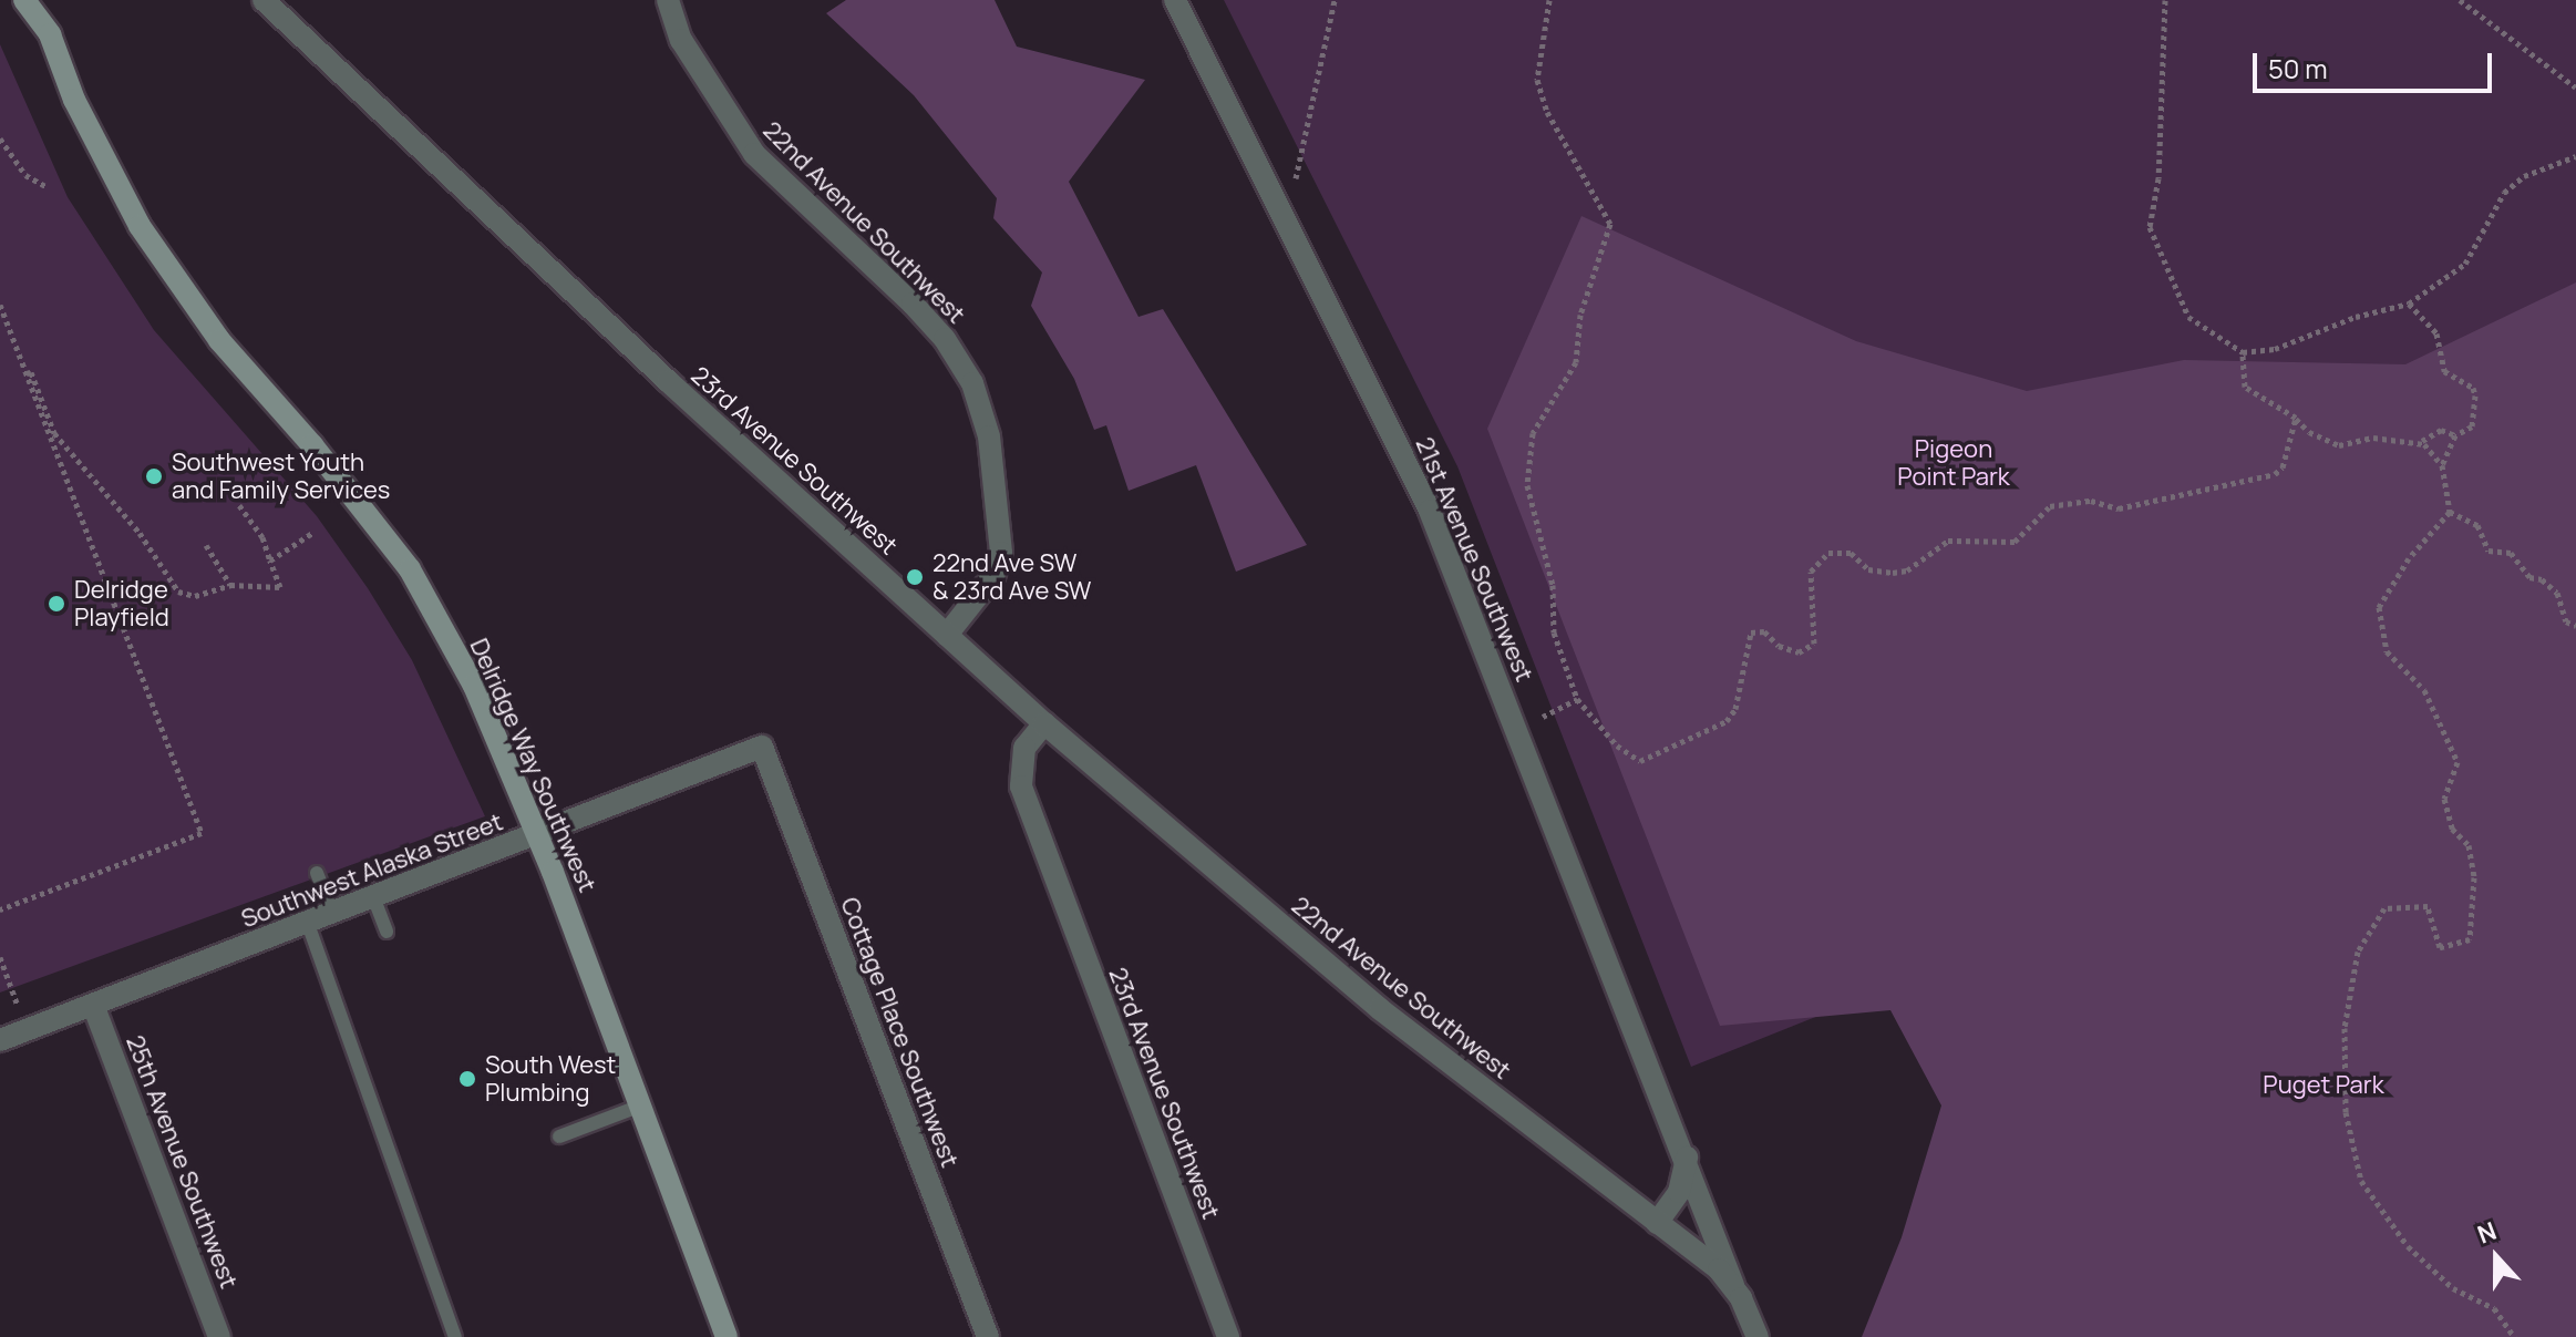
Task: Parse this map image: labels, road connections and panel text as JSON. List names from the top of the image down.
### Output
{
  "streets": {
    "main road": ["Delridge Way Southwest"],
    "street": [
      "22nd Avenue Southwest",
      "23rd Avenue Southwest",
      "21st Avenue Southwest",
      "Southwest Alaska Street",
      "Cottage Place Southwest",
      "25th Avenue Southwest"
    ]
  },
  "crossings": [
    ["22nd Avenue Southwest", "23rd Avenue Southwest"],
    ["22nd Avenue Southwest", "21st Avenue Southwest"],
    ["Delridge Way Southwest", "Southwest Alaska Street"],
    ["Southwest Alaska Street", "Cottage Place Southwest"],
    ["Southwest Alaska Street", "25th Avenue Southwest"]
  ],
  "parks": ["Pigeon Point Park", "Puget Park"],
  "places": [
    "Southwest Youth and Family Services",
    "22nd Ave SW & 23rd Ave SW",
    "Delridge Playfield",
    "South West Plumbing"
  ],
  "scale_bar": "50 m",
  "north": "top"
}
